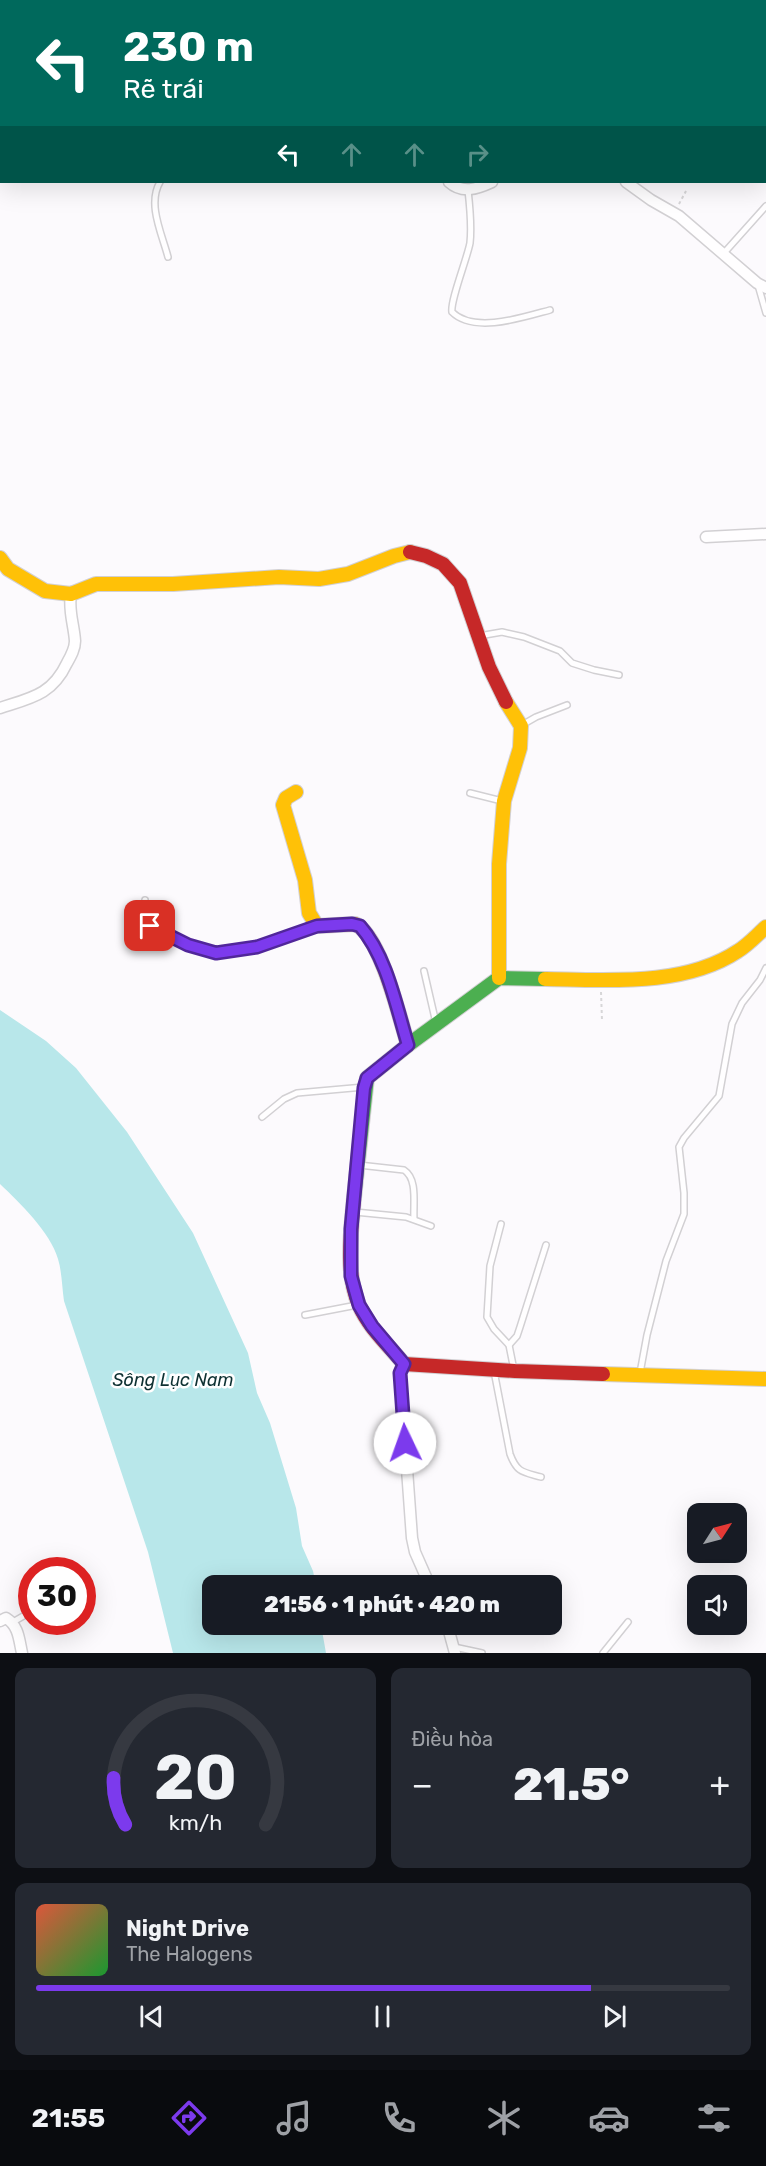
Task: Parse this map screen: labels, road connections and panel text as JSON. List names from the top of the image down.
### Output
{
  "water": ["Sông Lục Nam"],
  "north": "top right",
  "page": {
    "turn": ["230 m", "Rẽ trái"],
    "limit": "30",
    "trip": "21:56 · 1 phút · 420 m",
    "tile": "Điều hòa",
    "heat": ["−", "21.5°", "+"],
    "song": ["Night Drive", "The Halogens"],
    "tabs": "21:55",
    "gauge": ["20", "km/h"]
  }
}
